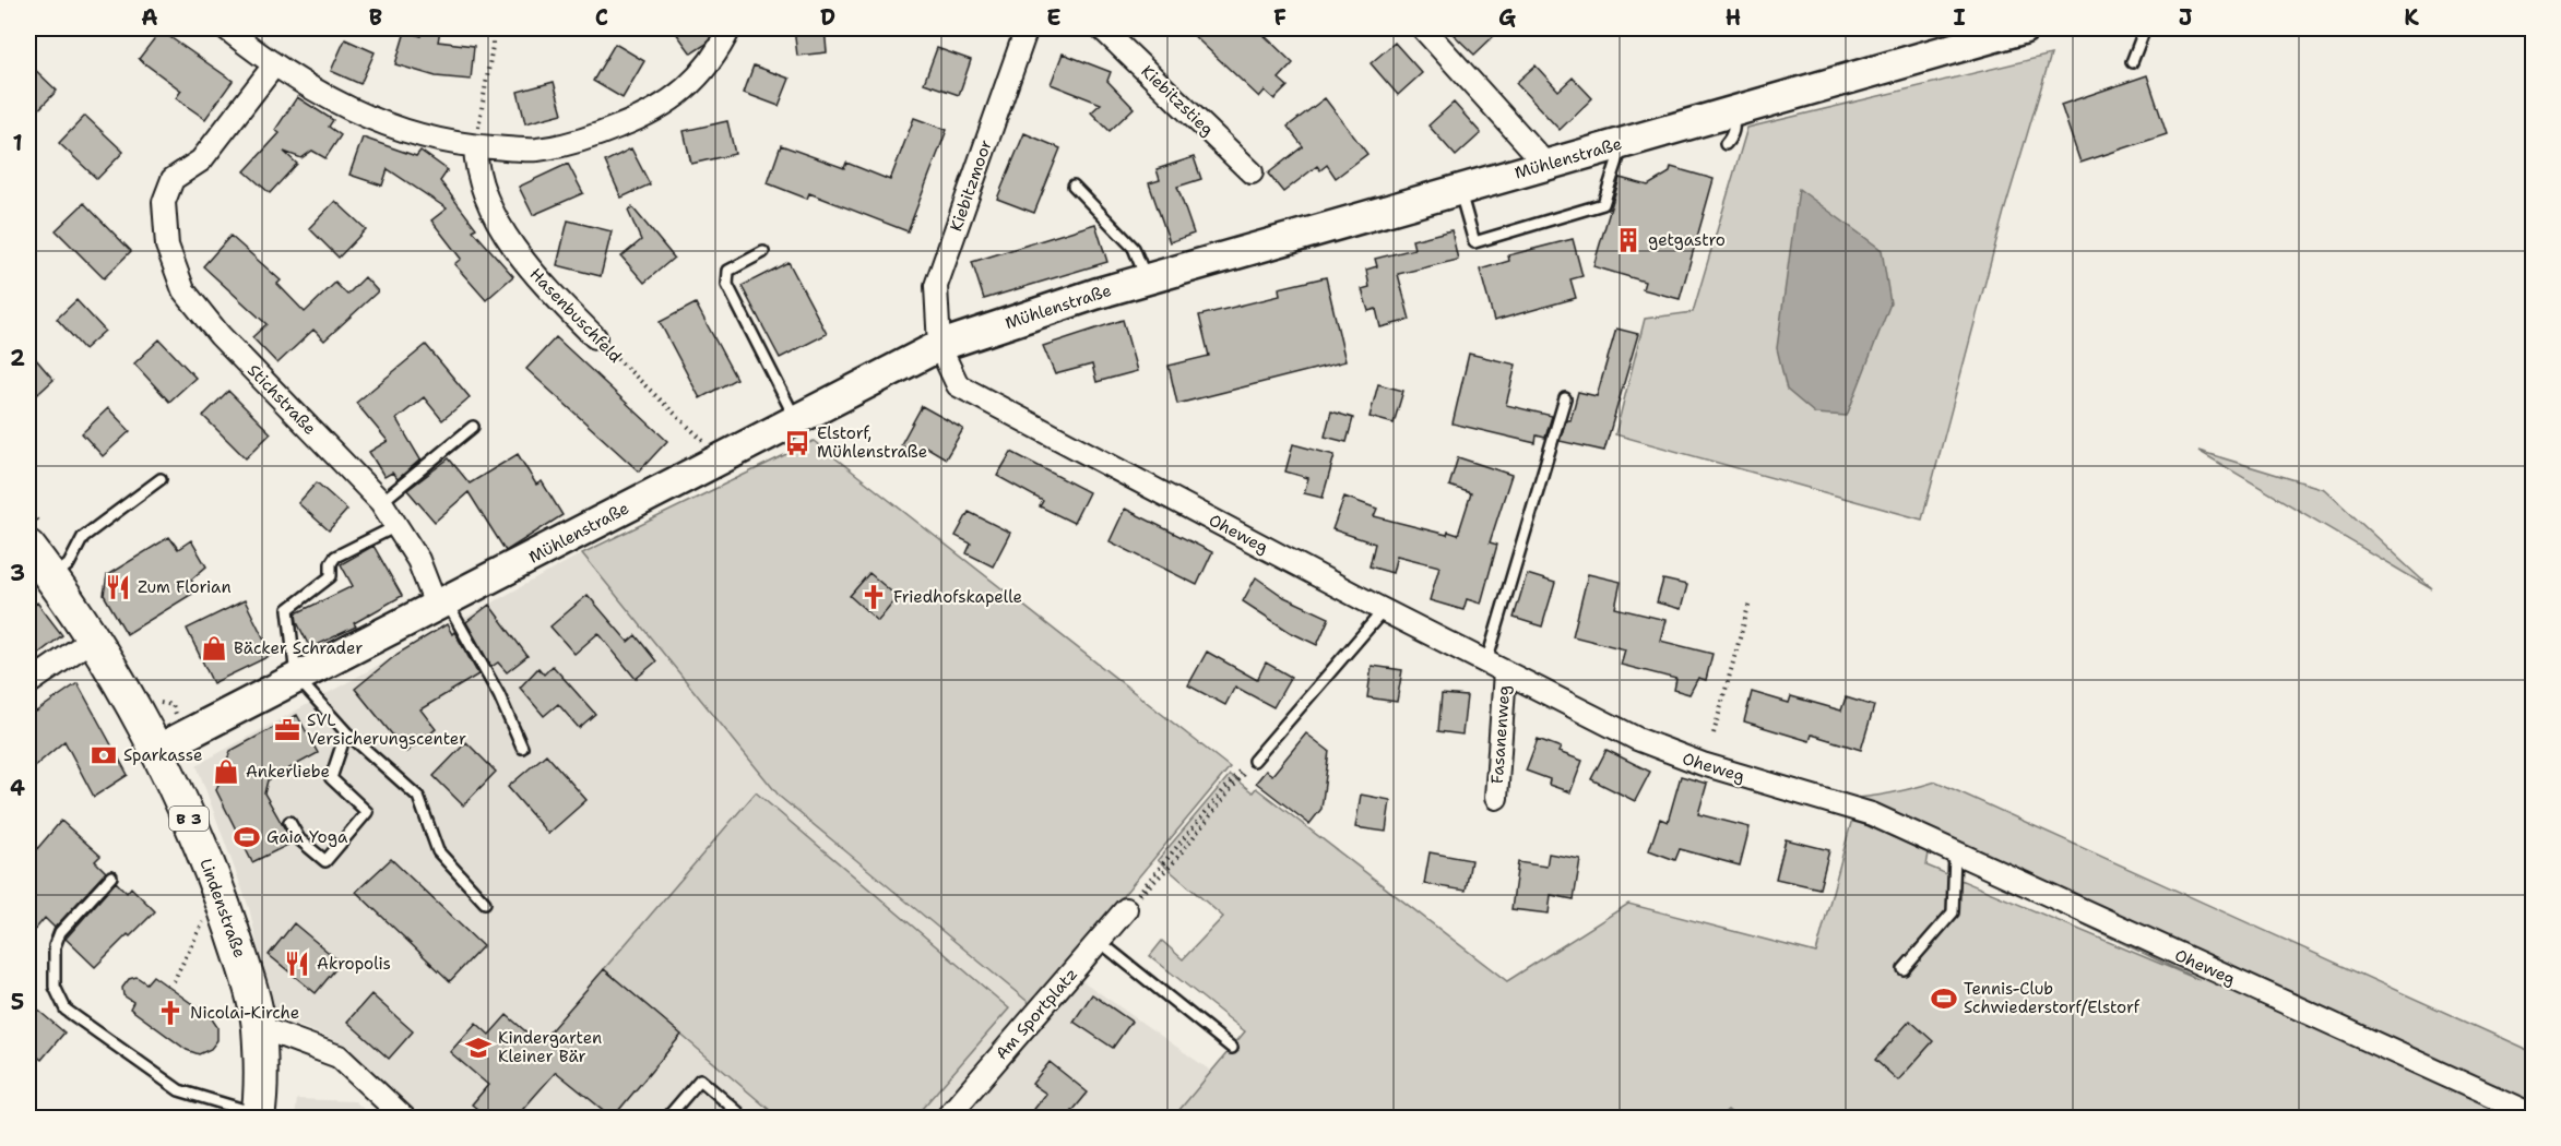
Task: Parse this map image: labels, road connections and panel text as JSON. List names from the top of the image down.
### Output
{
  "streets": {
    "main road": ["Mühlenstraße", "B 3", "Lindenstraße"],
    "street": [
      "Kiebitzstieg",
      "Kiebitzmoor",
      "Hasenbuschfeld",
      "Stichstraße",
      "Oheweg",
      "Fasanenweg",
      "Am Sportplatz"
    ]
  },
  "crossings": [
    ["Mühlenstraße", "Kiebitzmoor"],
    ["Mühlenstraße", "Hasenbuschfeld"],
    ["Mühlenstraße", "Stichstraße"],
    ["Mühlenstraße", "Oheweg"],
    ["Mühlenstraße", "Lindenstraße"],
    ["Kiebitzmoor", "Oheweg"],
    ["Oheweg", "Fasanenweg"]
  ],
  "places": {
    "building": ["getgastro"],
    "bus stop": ["Elstorf, Mühlenstraße"],
    "restaurant": ["Zum Florian", "Akropolis"],
    "church": ["Friedhofskapelle", "Nicolai-Kirche"],
    "shop": ["Bäcker Schrader", "Ankerliebe"],
    "office": ["SVL Versicherungscenter"],
    "bank": ["Sparkasse"],
    "sports": ["Gaia Yoga", "Tennis-Club Schwiederstorf/Elstorf"],
    "school or university": ["Kindergarten Kleiner Bär"]
  },
  "grid": {
    "columns": [
      "A",
      "B",
      "C",
      "D",
      "E",
      "F",
      "G",
      "H",
      "I",
      "J",
      "K"
    ],
    "rows": [
      "1",
      "2",
      "3",
      "4",
      "5"
    ]
  }
}
